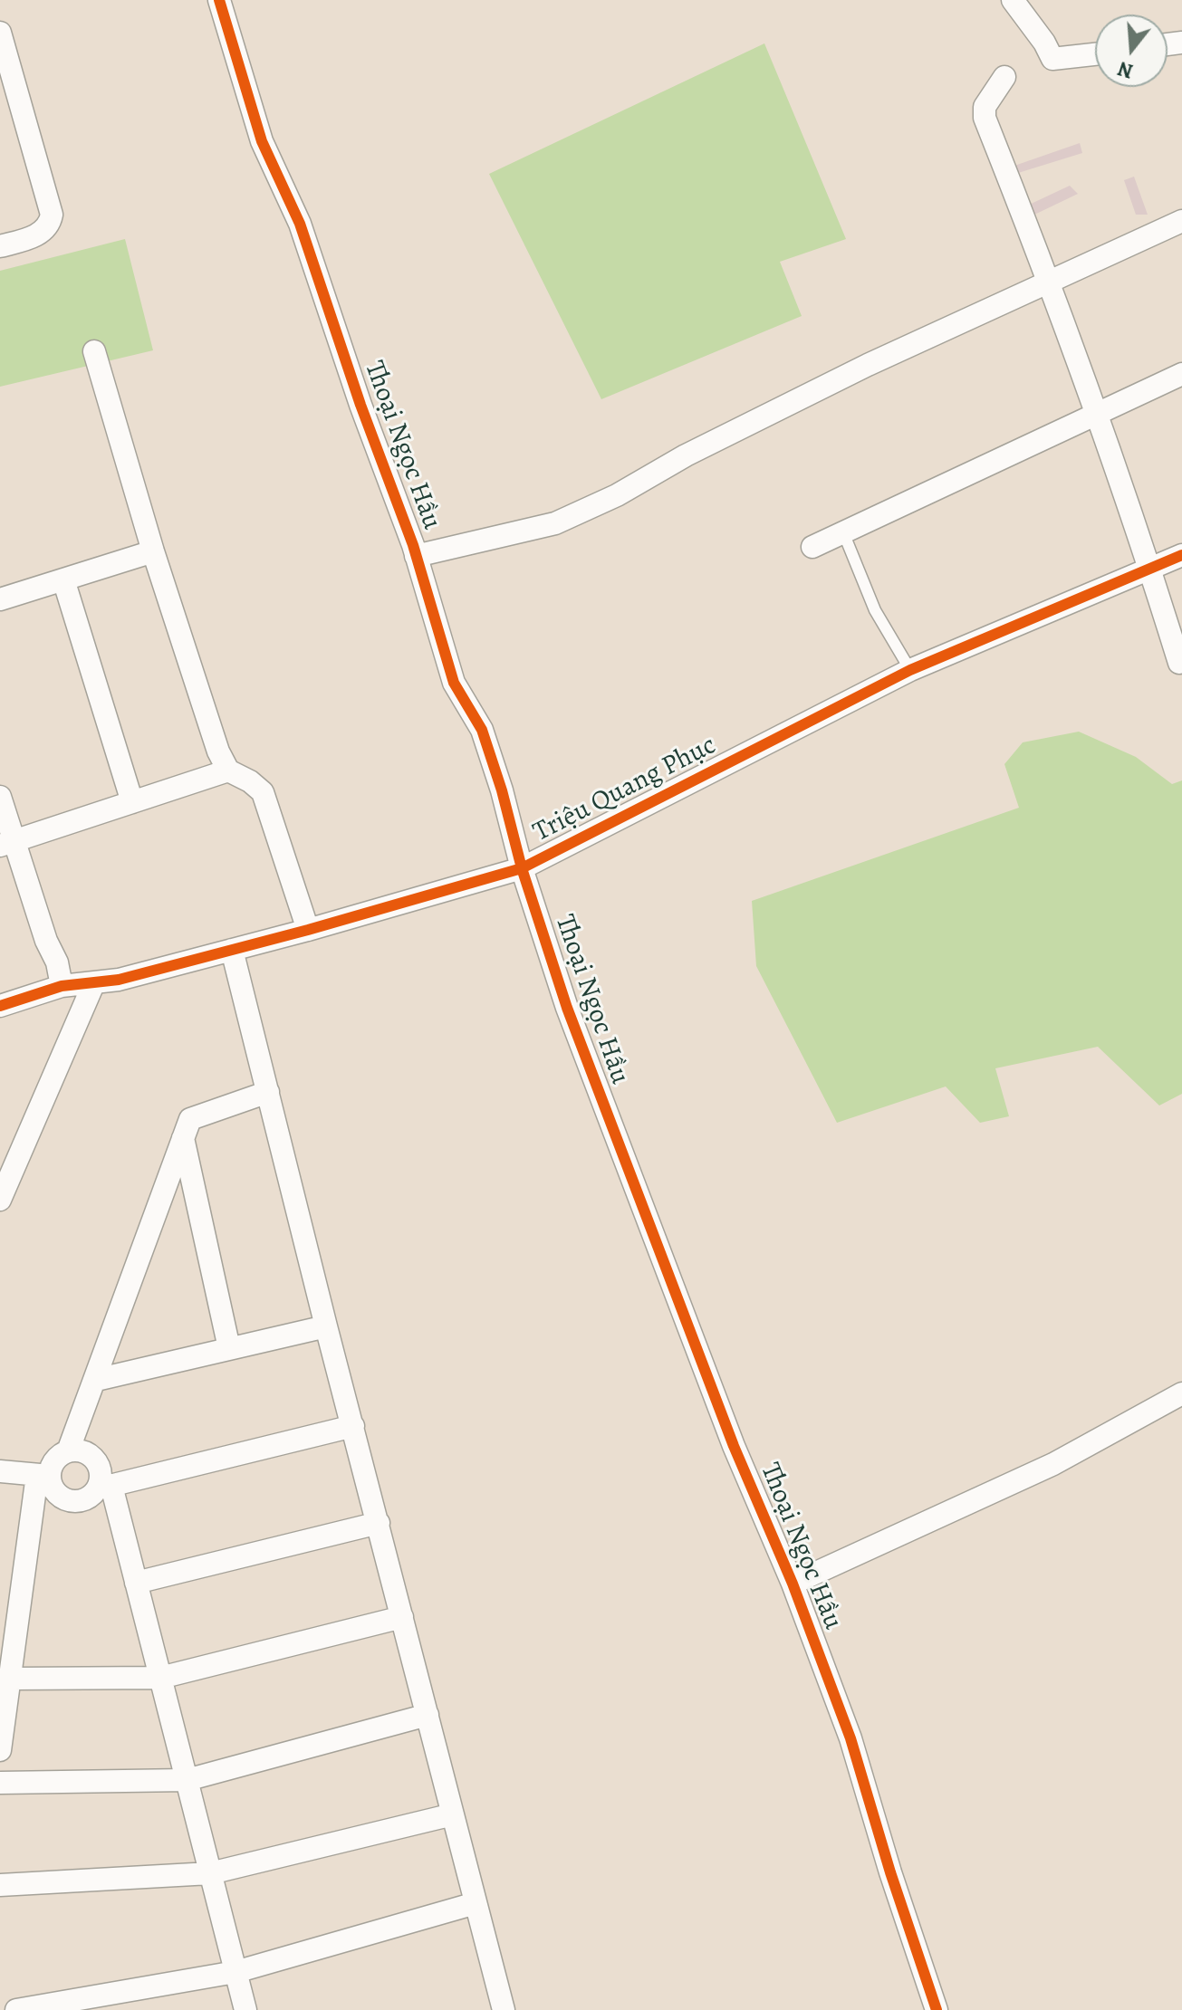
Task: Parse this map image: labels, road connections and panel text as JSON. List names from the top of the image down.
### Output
{
  "streets": {
    "street": ["Thoại Ngọc Hầu", "Triệu Quang Phục"]
  },
  "crossings": [
    ["Thoại Ngọc Hầu", "Triệu Quang Phục"]
  ],
  "north": "bottom"
}
